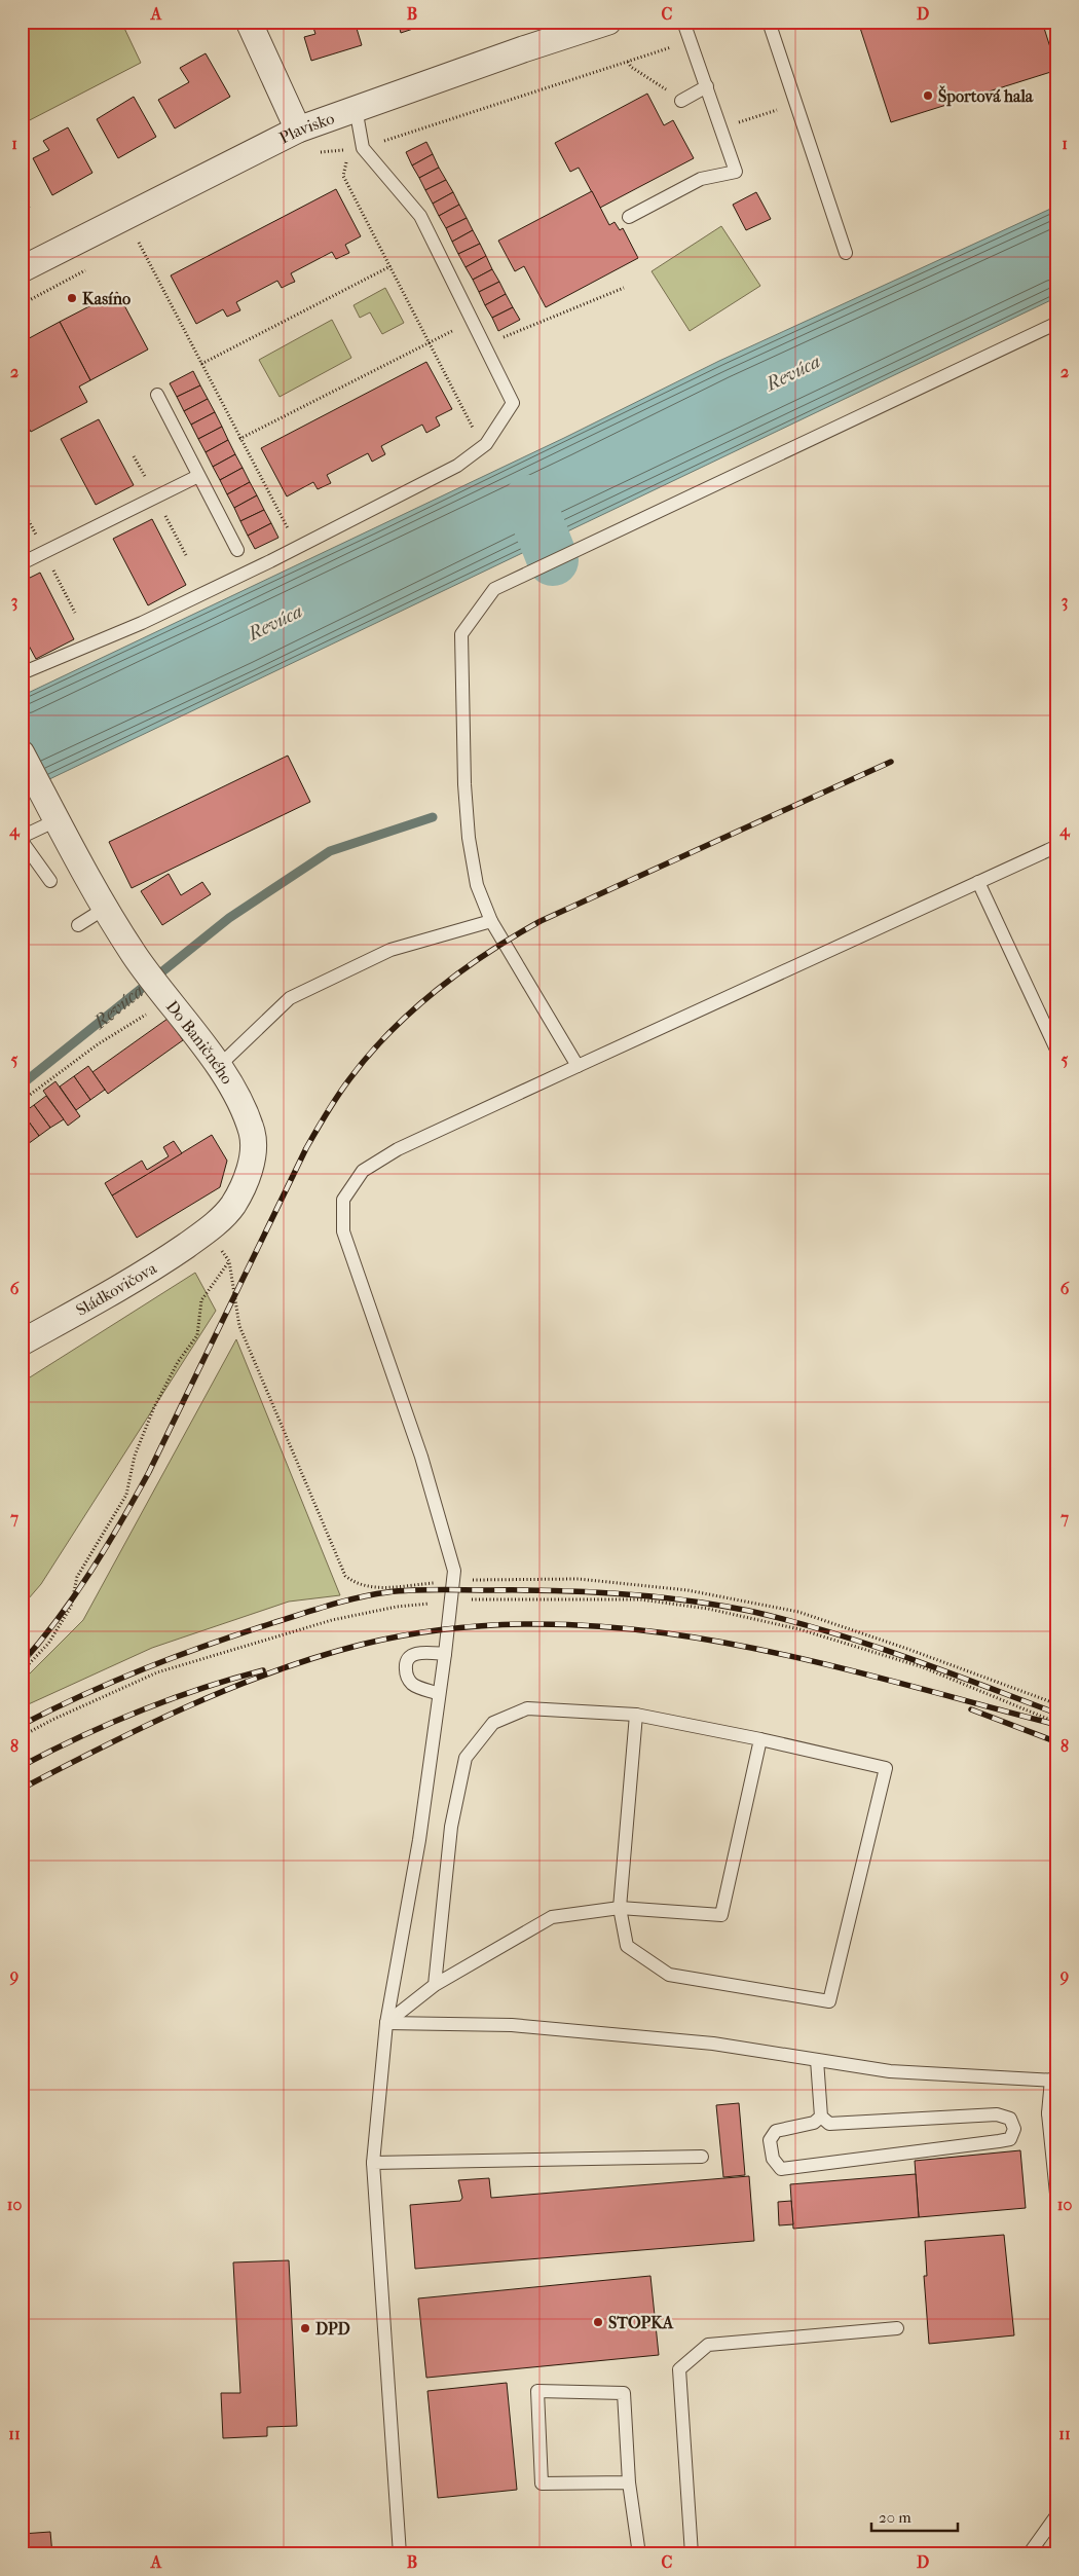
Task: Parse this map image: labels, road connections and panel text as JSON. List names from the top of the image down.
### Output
{
  "streets": {
    "street": ["Plavisko", "Do Baničného", "Sládkovičova"]
  },
  "crossings": [
    ["Do Baničného", "Sládkovičova"]
  ],
  "water": ["Revúca"],
  "places": [
    "Športová hala",
    "Kasíno",
    "STOPKA",
    "DPD"
  ],
  "scale_bar": "20 m",
  "grid": {
    "columns": [
      "A",
      "B",
      "C",
      "D"
    ],
    "rows": [
      "1",
      "2",
      "3",
      "4",
      "5",
      "6",
      "7",
      "8",
      "9",
      "10",
      "11"
    ]
  }
}
